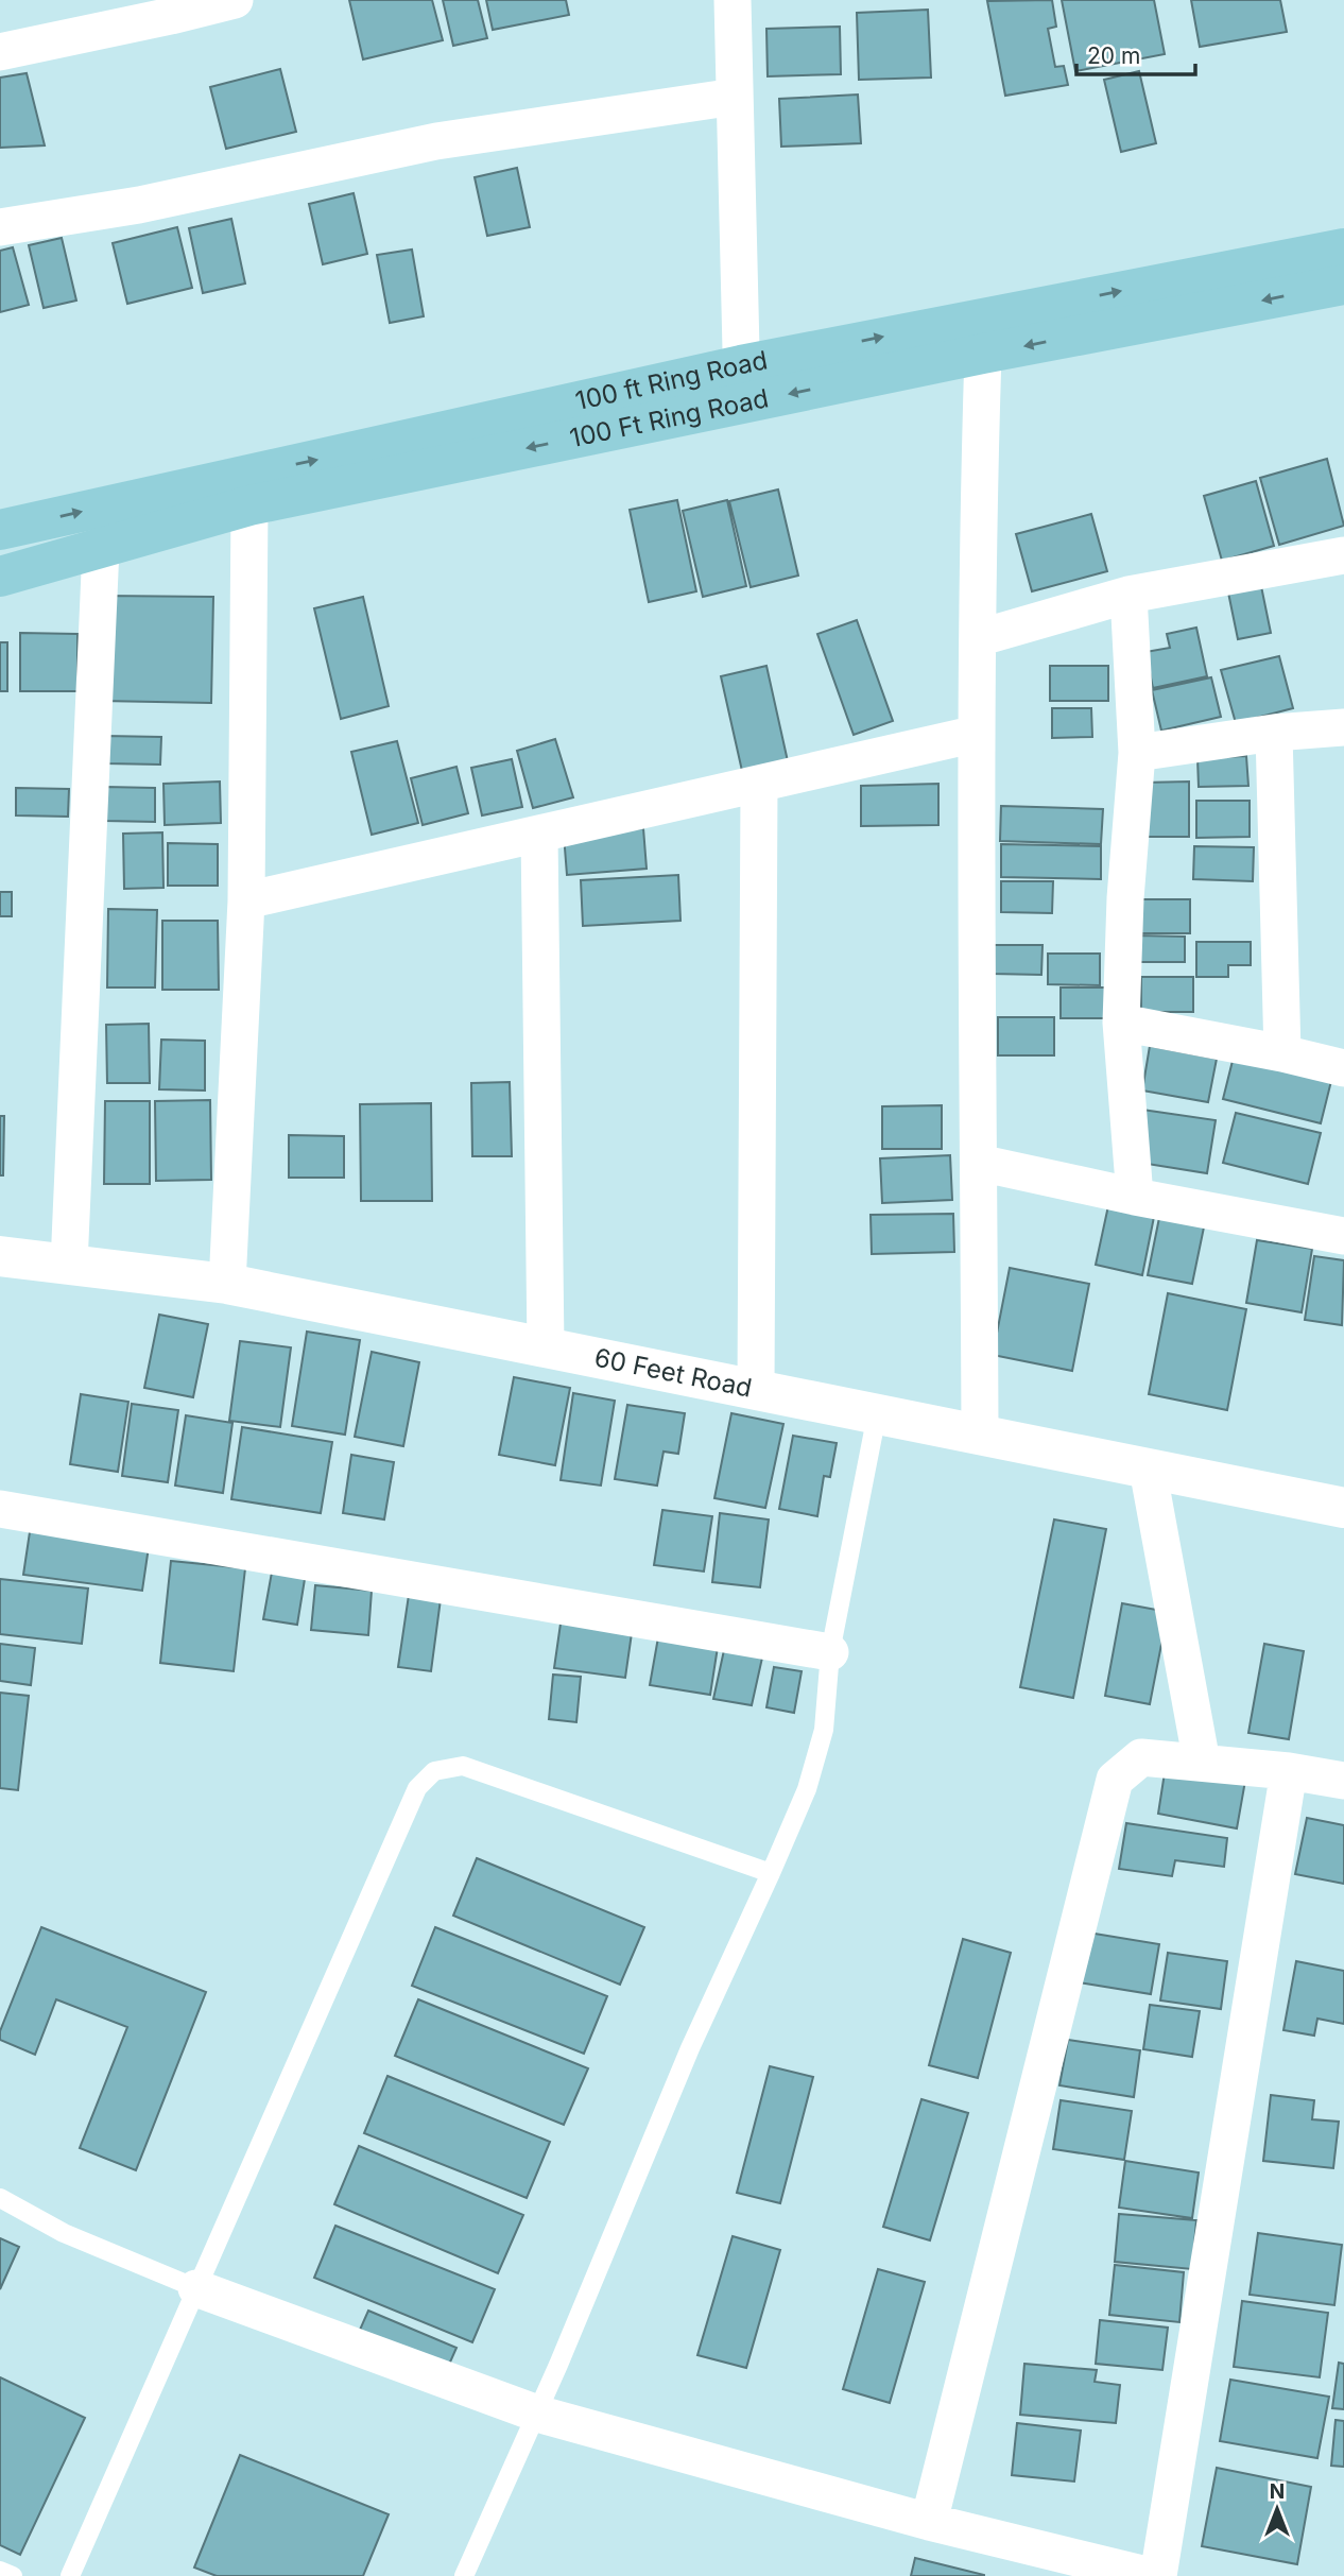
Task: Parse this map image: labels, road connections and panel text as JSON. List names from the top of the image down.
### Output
{
  "streets": {
    "main road": ["100 ft Ring Road", "100 Ft Ring Road"],
    "street": ["60 Feet Road"]
  },
  "crossings": [
    ["100 ft Ring Road", "100 Ft Ring Road"]
  ],
  "one_way": ["100 ft Ring Road", "100 Ft Ring Road"],
  "scale_bar": "20 m",
  "north": "top"
}
